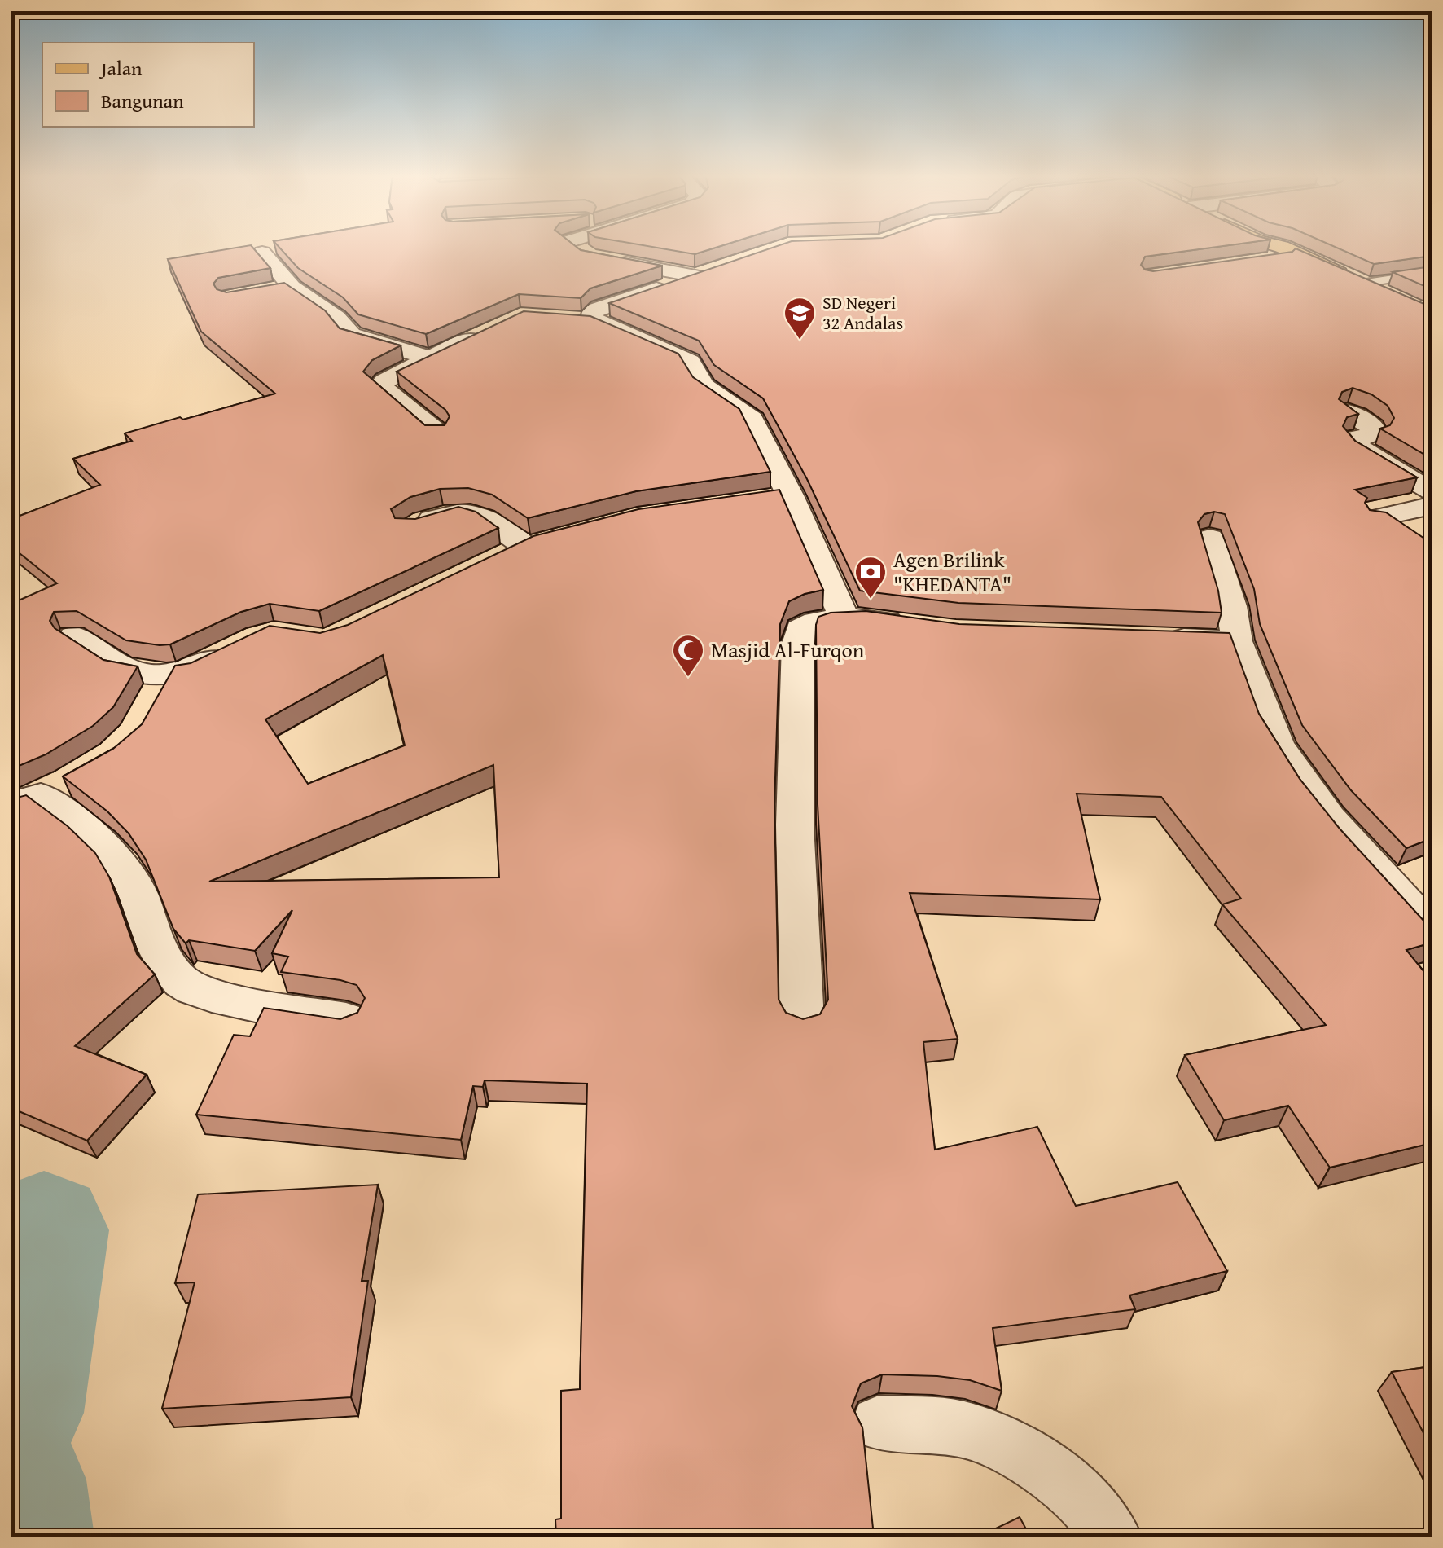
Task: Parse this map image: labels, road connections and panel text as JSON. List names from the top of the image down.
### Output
{
  "places": {
    "school or university": ["SD Negeri 32 Andalas"],
    "bank": ["Agen Brilink \"KHEDANTA\""],
    "mosque": ["Masjid Al-Furqon"]
  },
  "legend": ["Jalan", "Bangunan"]
}
